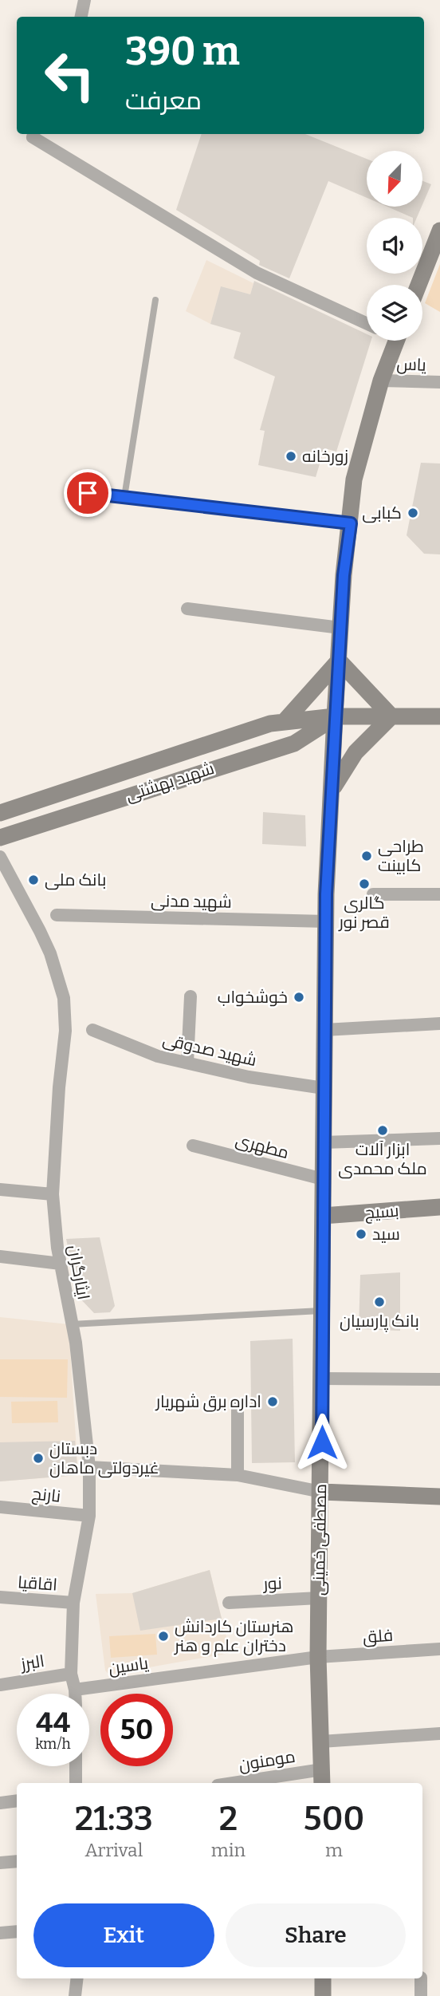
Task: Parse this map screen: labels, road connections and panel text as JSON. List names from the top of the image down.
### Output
{
  "streets": {
    "main road": ["شهید بهشتی", "بسیج", "مصطفی خمینی"],
    "street": [
      "یاس",
      "شهید مدنی",
      "شهید صدوقی",
      "مطهری",
      "ایثارگران",
      "نارنج",
      "اقاقیا",
      "نور",
      "فلق",
      "البرز",
      "یاسین",
      "مومنون"
    ]
  },
  "crossings": [
    ["یاس", "مصطفی خمینی"],
    ["شهید بهشتی", "مصطفی خمینی"],
    ["شهید مدنی", "مصطفی خمینی"],
    ["شهید صدوقی", "مصطفی خمینی"],
    ["مطهری", "مصطفی خمینی"],
    ["بسیج", "مصطفی خمینی"],
    ["ایثارگران", "نارنج"],
    ["ایثارگران", "اقاقیا"],
    ["ایثارگران", "البرز"],
    ["ایثارگران", "یاسین"],
    ["مصطفی خمینی", "نور"],
    ["مصطفی خمینی", "فلق"],
    ["مصطفی خمینی", "یاسین"],
    ["مصطفی خمینی", "مومنون"],
    ["فلق", "یاسین"]
  ],
  "places": [
    "زورخانه",
    "کبابی",
    "طراحی کابینت",
    "بانک ملی",
    "گالری قصر نور",
    "خوشخواب",
    "ابزار آلات ملک محمدی",
    "سید",
    "بانک پارسیان",
    "اداره برق شهریار",
    "دبستان غیردولتی ماهان",
    "هنرستان کاردانش دختران علم و هنر"
  ],
  "north": "bottom left",
  "page": {
    "turn": ["390 m", "معرفت"],
    "speed": "44 km/h",
    "limit": "50",
    "eta": [
      "21:33",
      "Arrival",
      "2",
      "min",
      "500",
      "m"
    ],
    "buttons": ["Exit", "Share"]
  }
}
